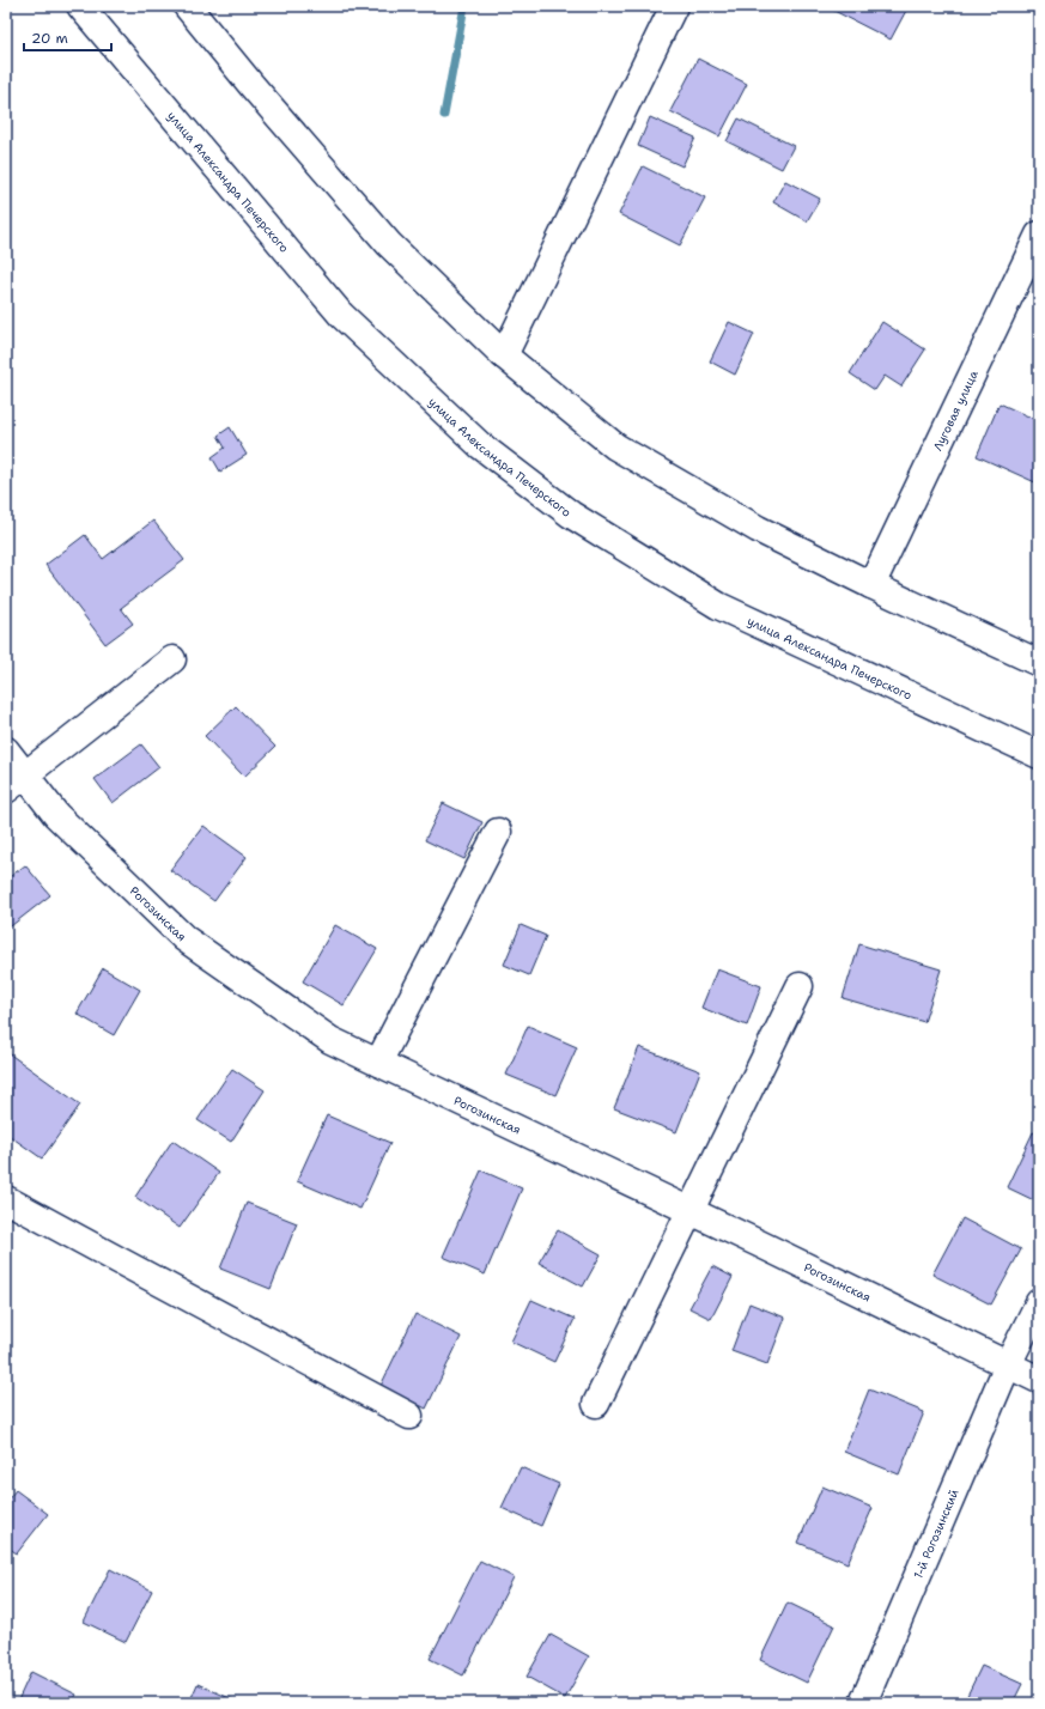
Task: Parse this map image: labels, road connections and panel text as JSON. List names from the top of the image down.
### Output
{
  "streets": {
    "street": [
      "улица Александра Печерского",
      "Луговая улица",
      "Рогозинская",
      "1-й Рогозинский"
    ]
  },
  "crossings": [
    ["Рогозинская", "1-й Рогозинский"]
  ],
  "scale_bar": "20 m"
}
